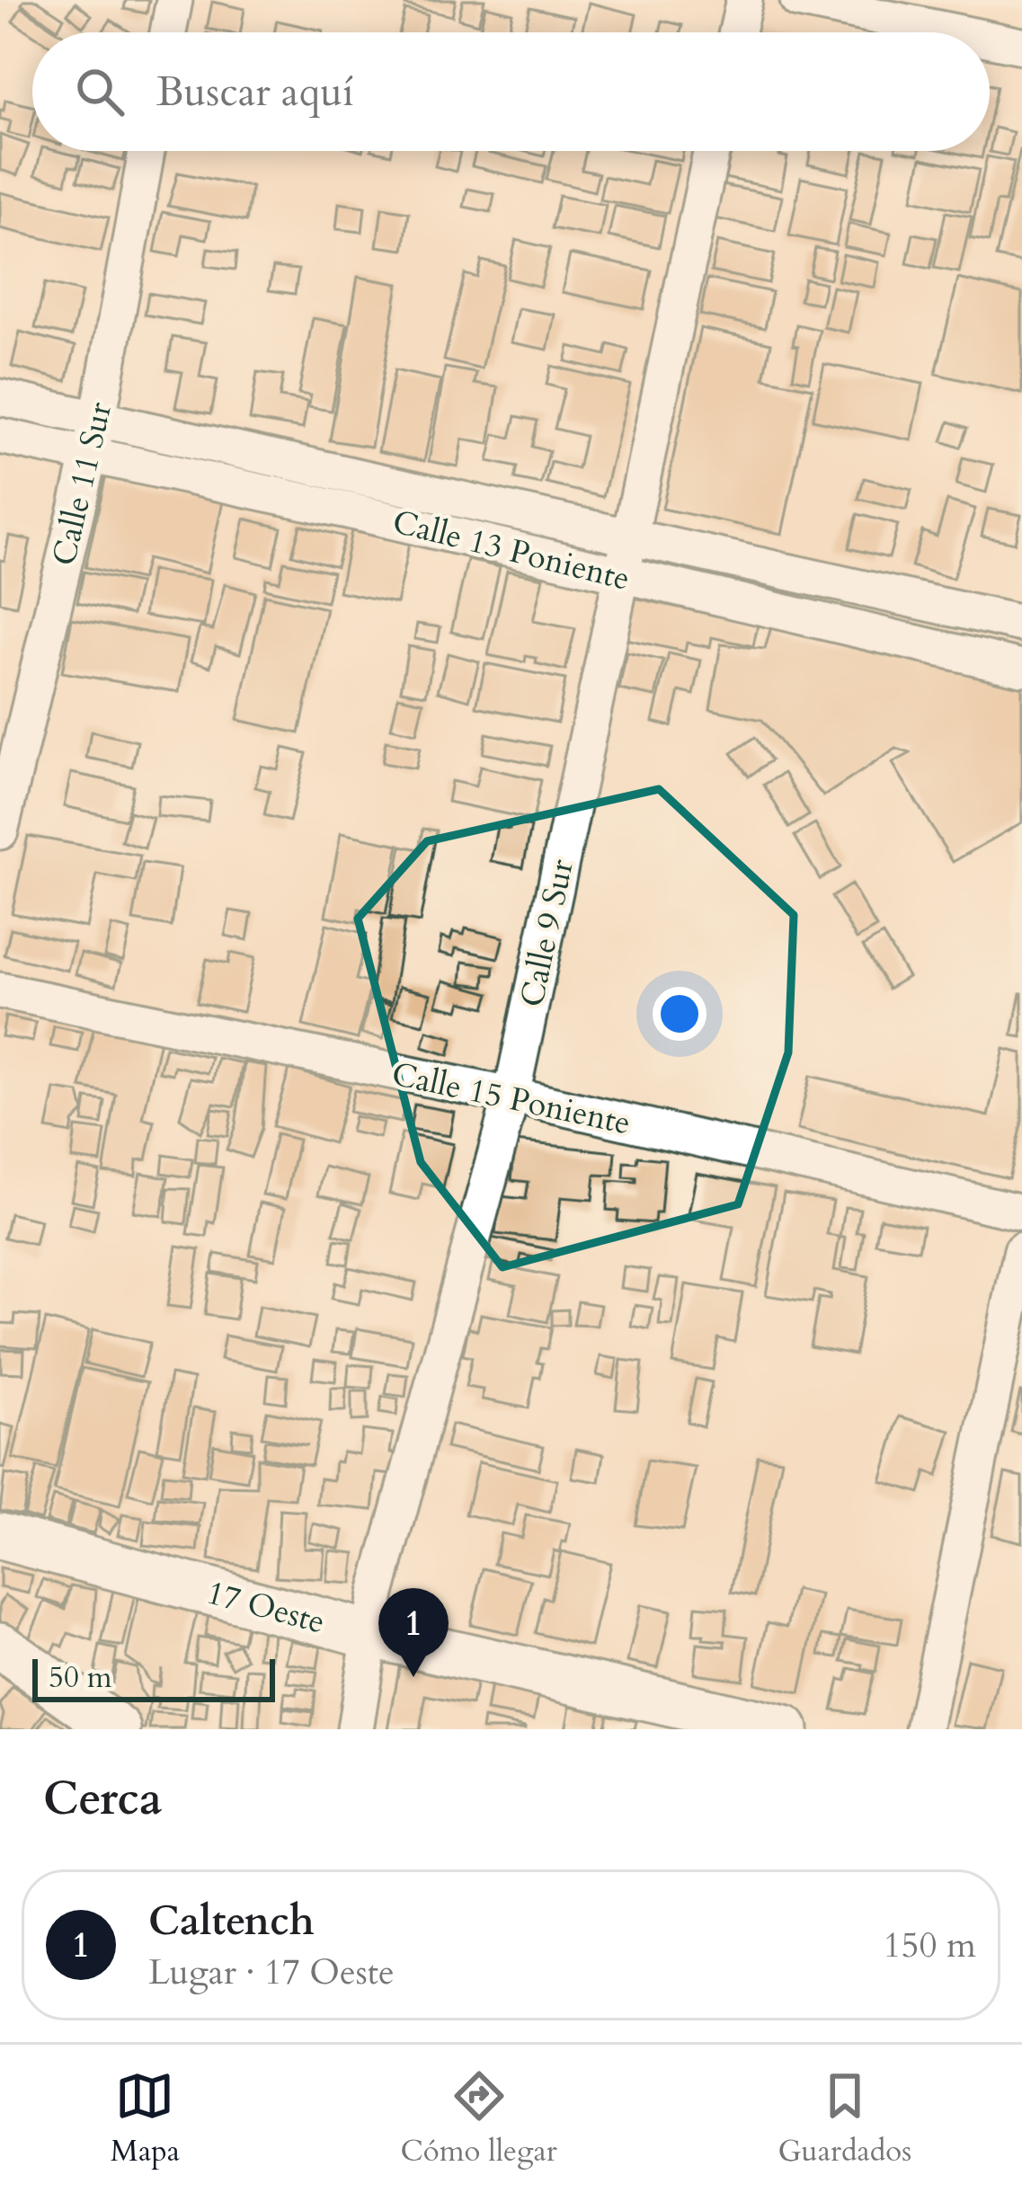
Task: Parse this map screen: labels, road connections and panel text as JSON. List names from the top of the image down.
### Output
{
  "streets": {
    "street": [
      "Calle 11 Sur",
      "Calle 13 Poniente",
      "Calle 9 Sur",
      "Calle 15 Poniente",
      "17 Oeste"
    ]
  },
  "crossings": [
    ["Calle 11 Sur", "Calle 13 Poniente"],
    ["Calle 13 Poniente", "Calle 9 Sur"],
    ["Calle 9 Sur", "Calle 15 Poniente"],
    ["Calle 9 Sur", "17 Oeste"]
  ],
  "scale_bar": "50 m",
  "page": {
    "search": "Buscar aquí",
    "pins": "1",
    "scale": "50 m",
    "heading": "Cerca",
    "list": [
      {
        "mark": "1",
        "name": "Caltench",
        "note": "Lugar · 17 Oeste",
        "value": "150 m"
      }
    ],
    "nav": ["Mapa", "Cómo llegar", "Guardados"]
  }
}
